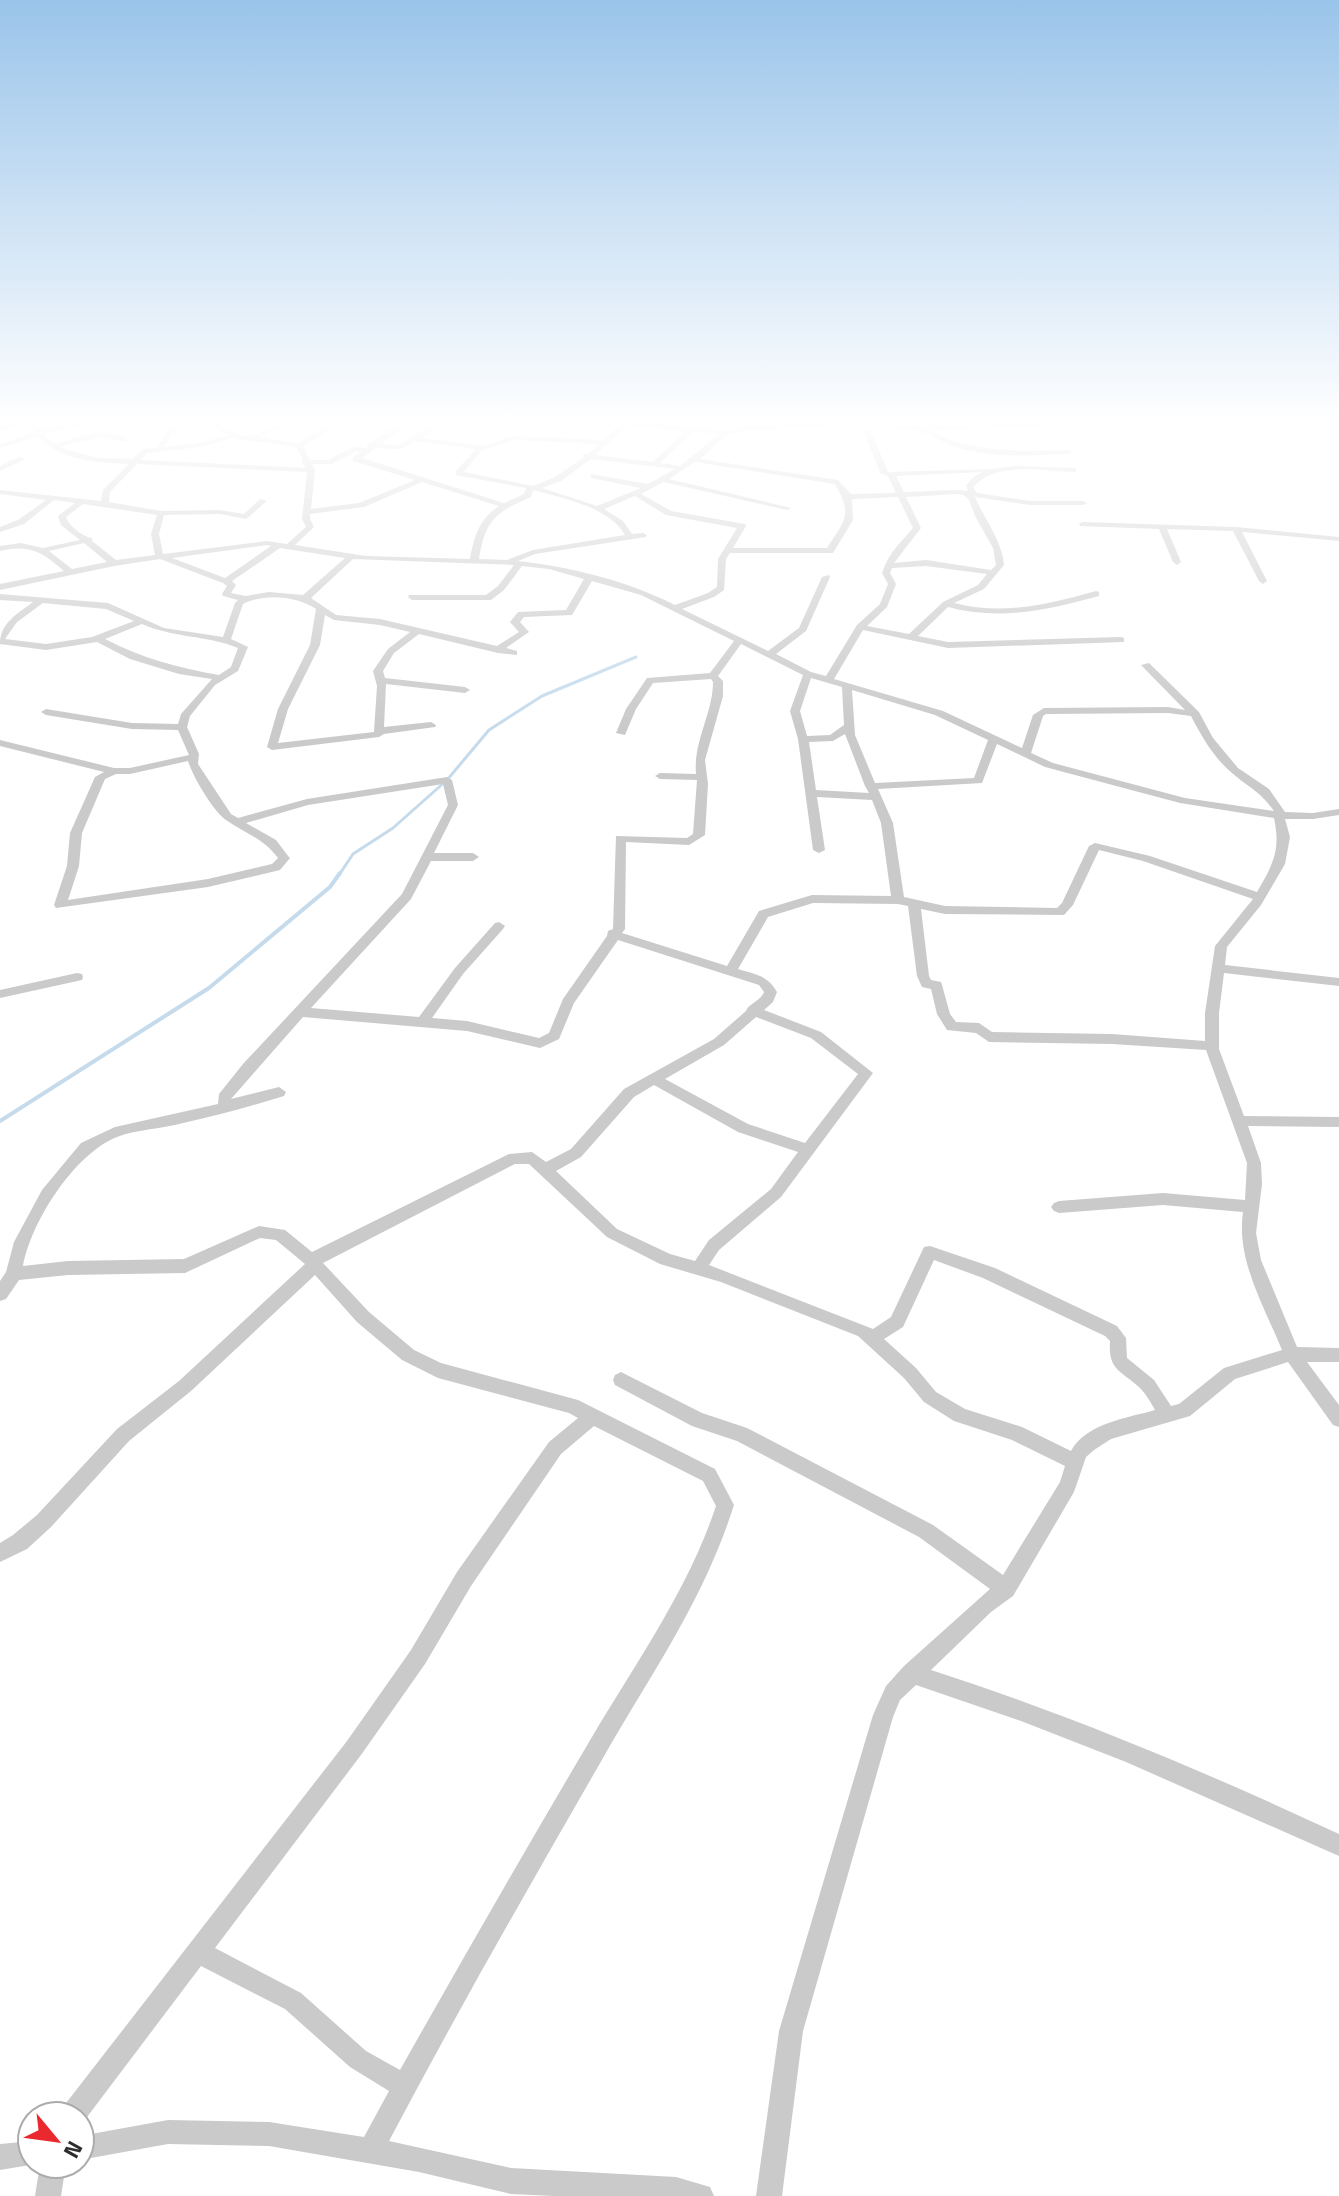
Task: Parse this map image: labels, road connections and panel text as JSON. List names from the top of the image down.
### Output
{
  "north": "bottom right"
}
